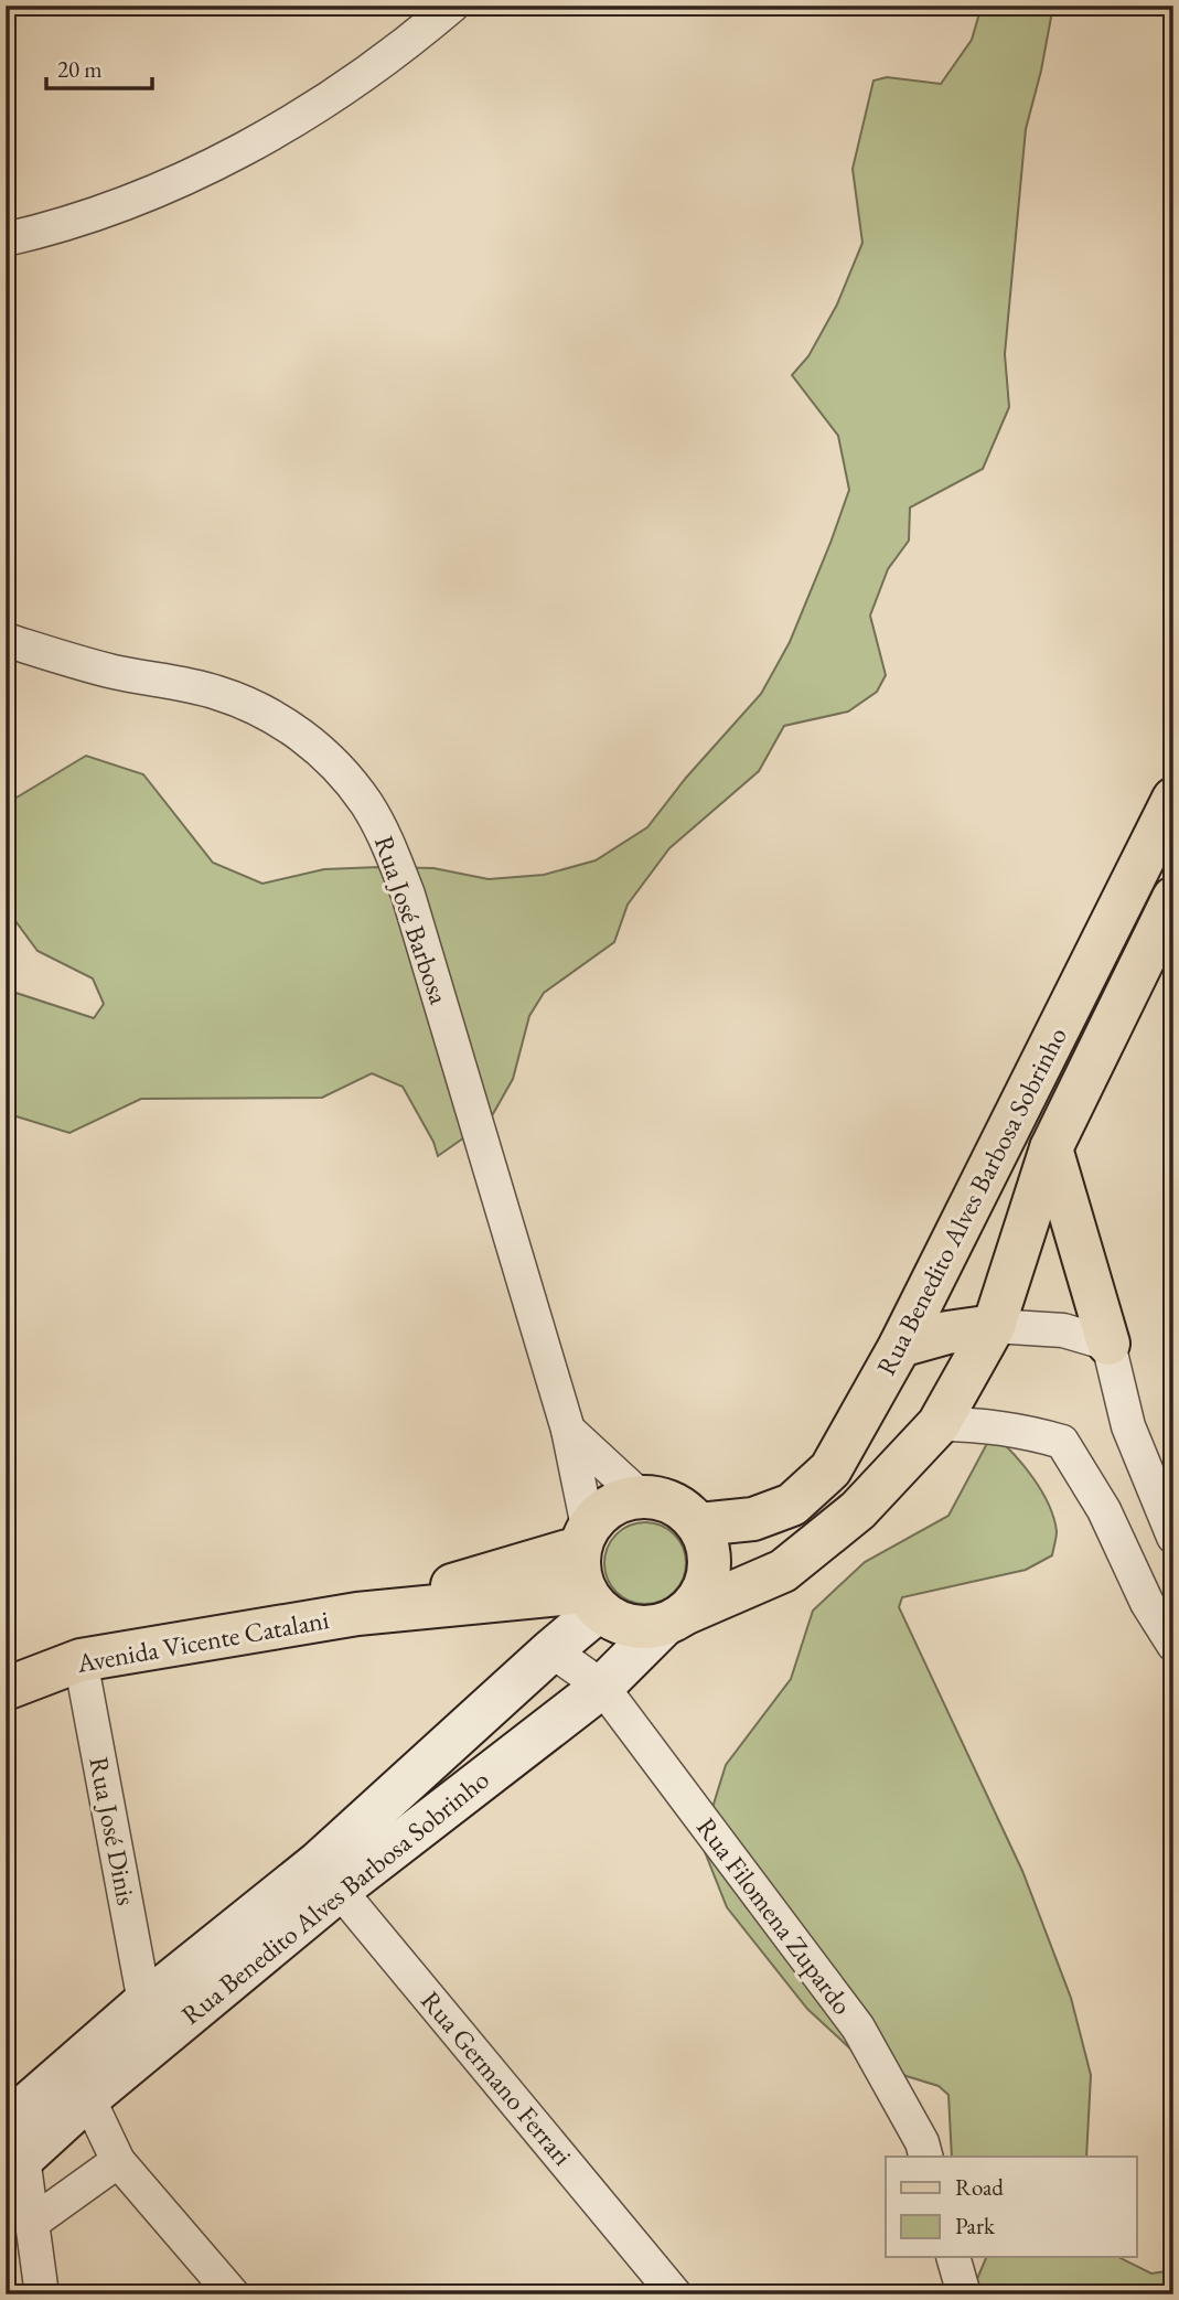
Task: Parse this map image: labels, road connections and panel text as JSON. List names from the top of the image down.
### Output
{
  "streets": {
    "main road": ["Rua Benedito Alves Barbosa Sobrinho", "Avenida Vicente Catalani"],
    "street": [
      "Rua José Barbosa",
      "Rua José Dinis",
      "Rua Filomena Zupardo",
      "Rua Germano Ferrari"
    ]
  },
  "crossings": [
    ["Rua José Barbosa", "Rua Benedito Alves Barbosa Sobrinho"],
    ["Rua José Barbosa", "Avenida Vicente Catalani"],
    ["Rua Benedito Alves Barbosa Sobrinho", "Avenida Vicente Catalani"],
    ["Rua Benedito Alves Barbosa Sobrinho", "Rua José Dinis"],
    ["Rua Benedito Alves Barbosa Sobrinho", "Rua Filomena Zupardo"],
    ["Rua Benedito Alves Barbosa Sobrinho", "Rua Germano Ferrari"],
    ["Avenida Vicente Catalani", "Rua José Dinis"]
  ],
  "legend": ["Road", "Park"],
  "scale_bar": "20 m"
}
